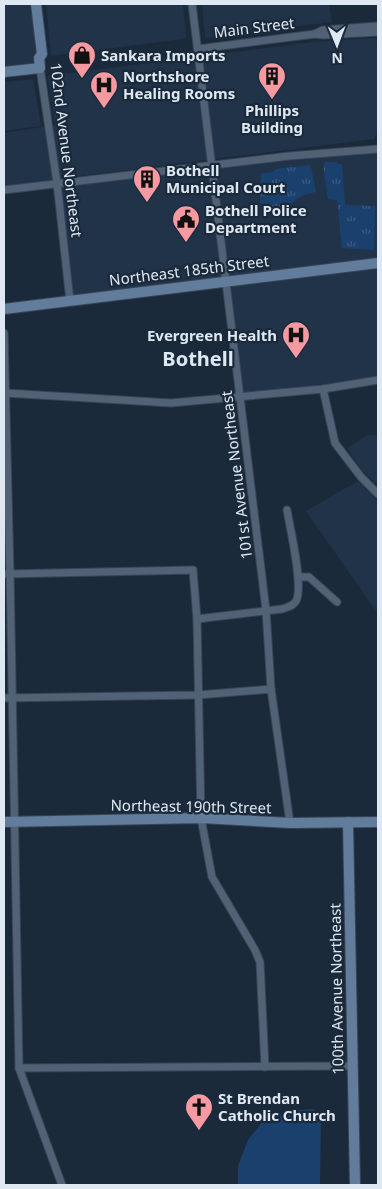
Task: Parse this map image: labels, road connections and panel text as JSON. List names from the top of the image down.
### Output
{
  "streets": {
    "street": [
      "Main Street",
      "102nd Avenue Northeast",
      "Northeast 185th Street",
      "101st Avenue Northeast",
      "Northeast 190th Street",
      "100th Avenue Northeast"
    ]
  },
  "crossings": [
    ["Main Street", "101st Avenue Northeast"],
    ["102nd Avenue Northeast", "Northeast 185th Street"],
    ["Northeast 185th Street", "101st Avenue Northeast"],
    ["101st Avenue Northeast", "Northeast 190th Street"],
    ["Northeast 190th Street", "100th Avenue Northeast"]
  ],
  "districts": ["Bothell"],
  "places": {
    "shop": ["Sankara Imports"],
    "building": ["Phillips Building", "Bothell Municipal Court"],
    "hospital": ["Northshore Healing Rooms", "Evergreen Health"],
    "public building": ["Bothell Police Department"],
    "church": ["St Brendan Catholic Church"]
  },
  "north": "bottom"
}
